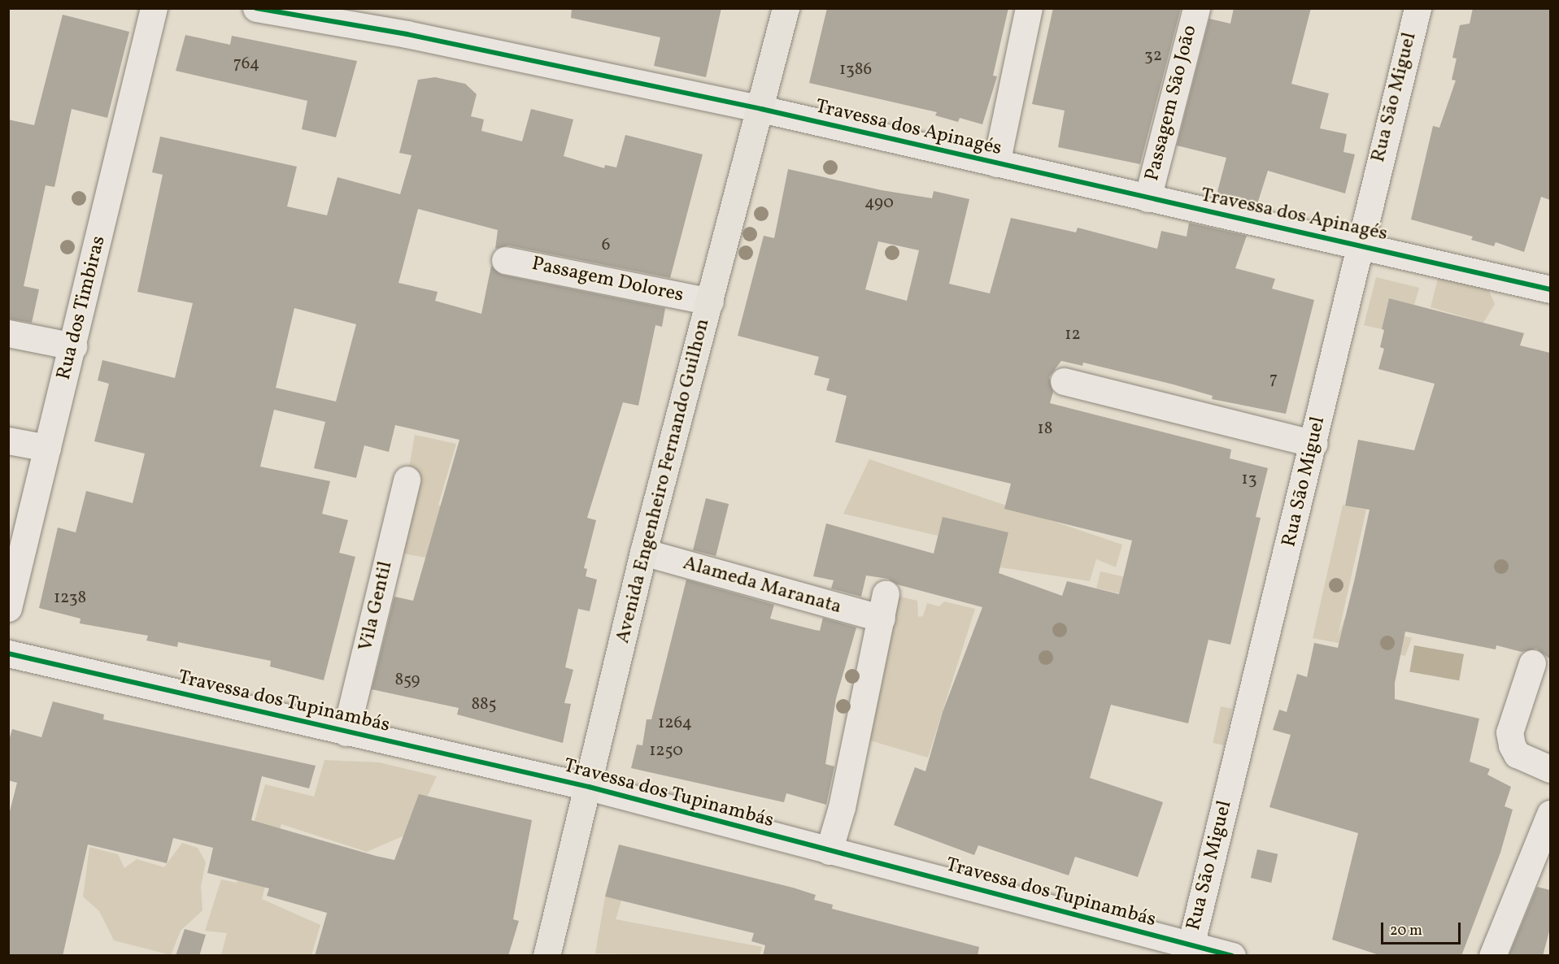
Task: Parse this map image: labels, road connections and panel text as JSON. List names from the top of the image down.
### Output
{
  "streets": {
    "main road": ["Avenida Engenheiro Fernando Guilhon"],
    "street": [
      "Rua São Miguel",
      "Passagem São João",
      "Travessa dos Apinagés",
      "Passagem Dolores",
      "Rua dos Timbiras",
      "Alameda Maranata",
      "Vila Gentil",
      "Travessa dos Tupinambás"
    ]
  },
  "crossings": [
    ["Rua São Miguel", "Travessa dos Apinagés"],
    ["Rua São Miguel", "Travessa dos Tupinambás"],
    ["Passagem São João", "Travessa dos Apinagés"],
    ["Travessa dos Apinagés", "Avenida Engenheiro Fernando Guilhon"],
    ["Passagem Dolores", "Avenida Engenheiro Fernando Guilhon"],
    ["Avenida Engenheiro Fernando Guilhon", "Alameda Maranata"],
    ["Avenida Engenheiro Fernando Guilhon", "Travessa dos Tupinambás"],
    ["Alameda Maranata", "Travessa dos Tupinambás"],
    ["Vila Gentil", "Travessa dos Tupinambás"]
  ],
  "house_numbers": [
    "32",
    "764",
    "1386",
    "490",
    "6",
    "12",
    "7",
    "18",
    "13",
    "1238",
    "859",
    "885",
    "1264",
    "1250"
  ],
  "scale_bar": "20 m"
}
